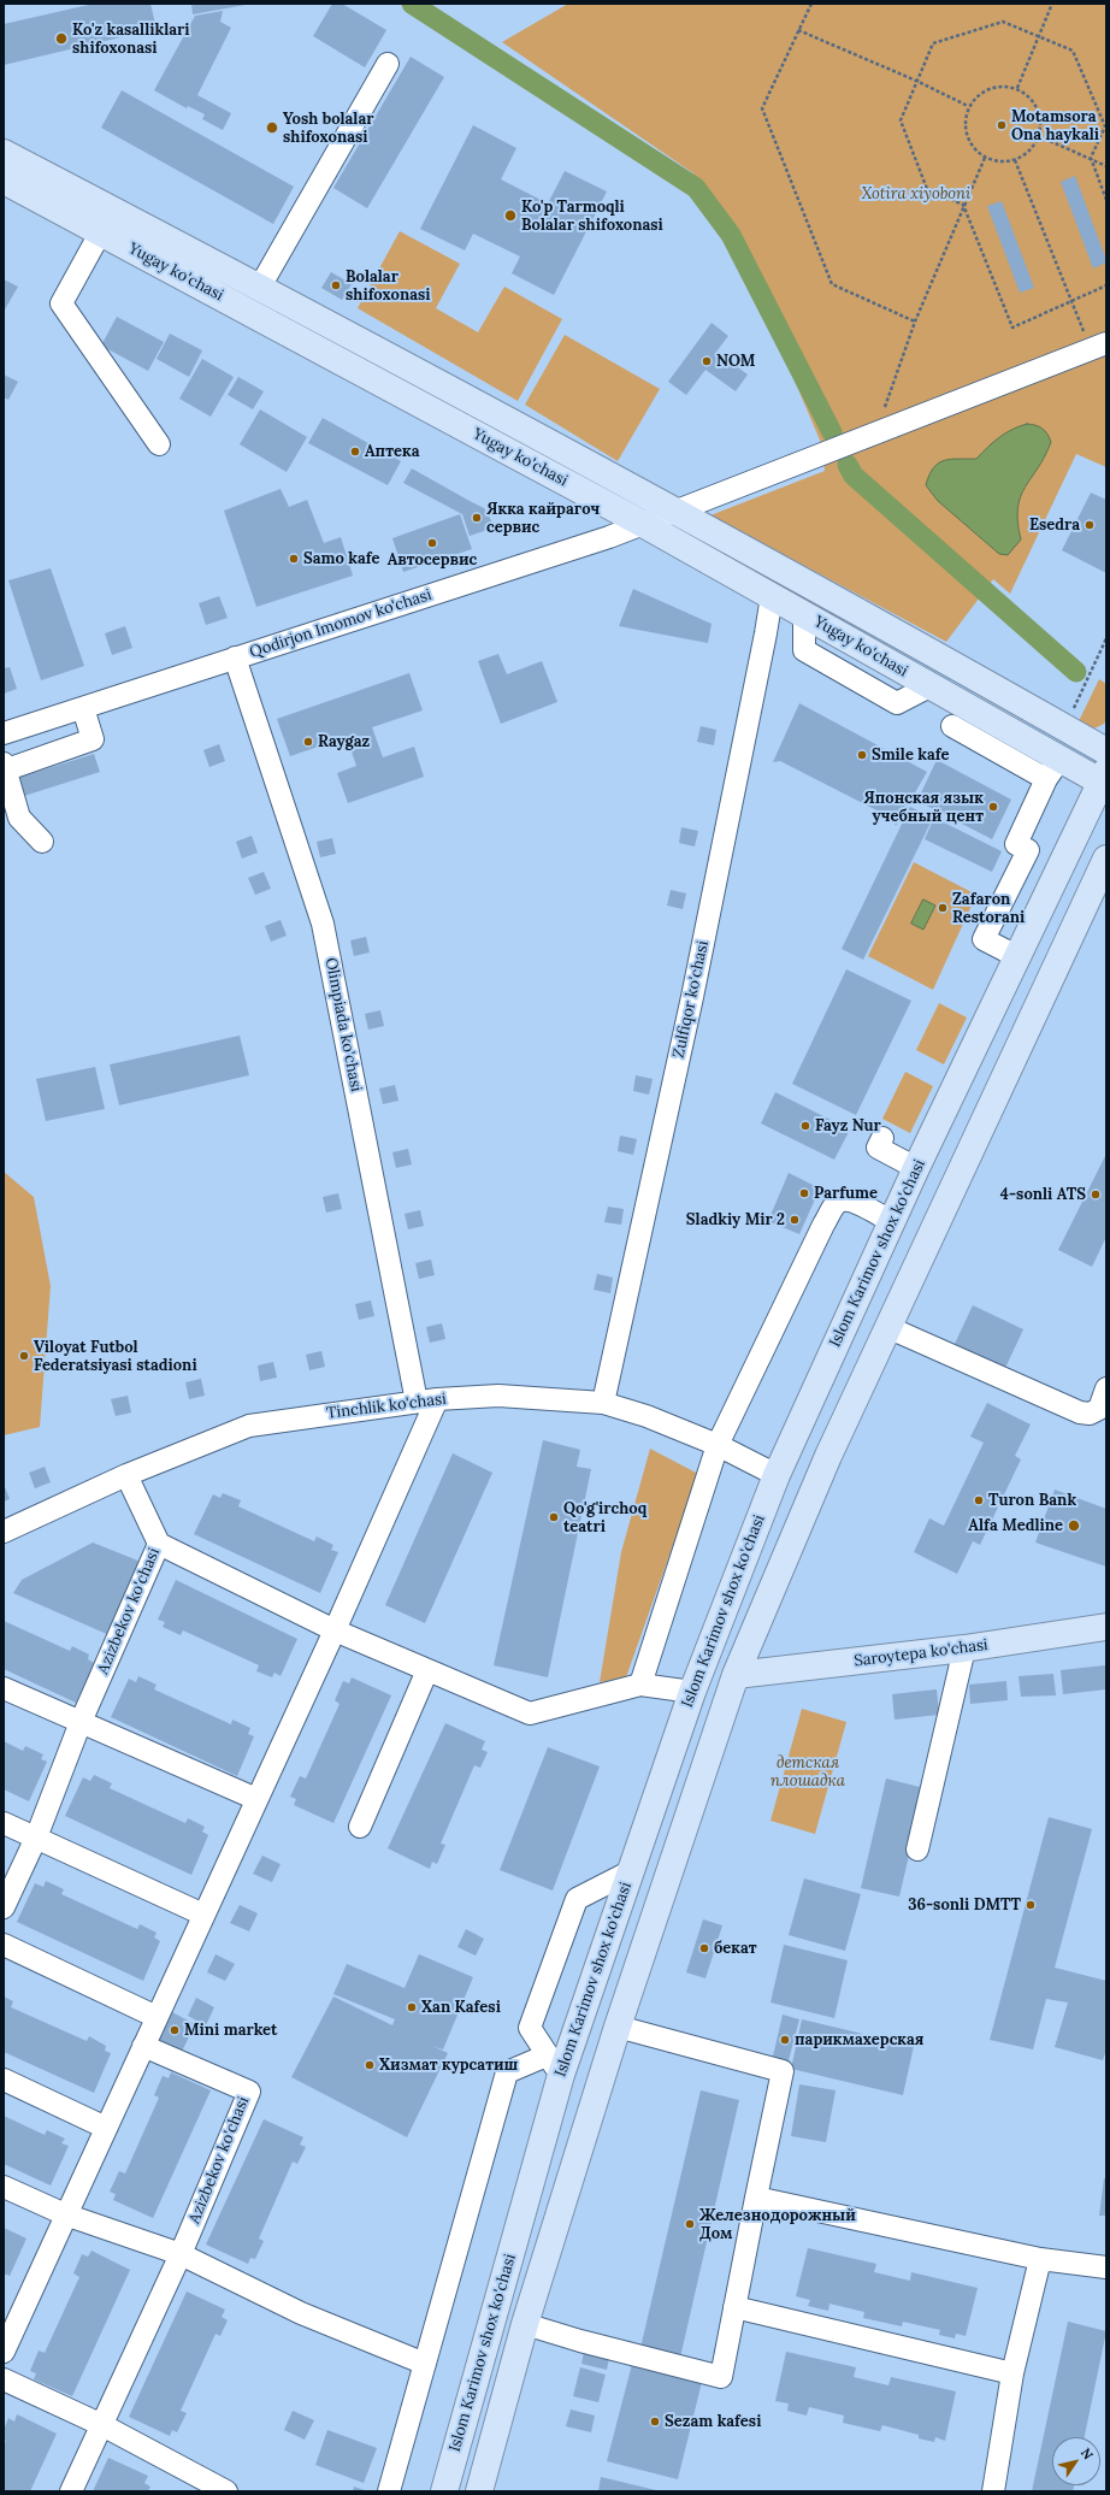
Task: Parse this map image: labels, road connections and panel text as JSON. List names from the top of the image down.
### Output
{
  "streets": {
    "main road": ["Yugay ko'chasi", "Islom Karimov shox ko'chasi", "Saroytepa ko'chasi"],
    "street": [
      "Qodirjon Imomov ko'chasi",
      "Zulfiqor ko'chasi",
      "Olimpiada ko'chasi",
      "Tinchlik ko'chasi",
      "Azizbekov ko'chasi"
    ]
  },
  "crossings": [
    ["Yugay ko'chasi", "Qodirjon Imomov ko'chasi"],
    ["Yugay ko'chasi", "Zulfiqor ko'chasi"],
    ["Yugay ko'chasi", "Islom Karimov shox ko'chasi"],
    ["Qodirjon Imomov ko'chasi", "Olimpiada ko'chasi"],
    ["Zulfiqor ko'chasi", "Tinchlik ko'chasi"],
    ["Olimpiada ko'chasi", "Tinchlik ko'chasi"],
    ["Islom Karimov shox ko'chasi", "Tinchlik ko'chasi"],
    ["Tinchlik ko'chasi", "Azizbekov ko'chasi"]
  ],
  "parks": ["Xotira xiyoboni", "детская плошадка"],
  "places": [
    "Ko'z kasalliklari shifoxonasi",
    "Motamsora Ona haykali",
    "Yosh bolalar shifoxonasi",
    "Ko'p Tarmoqli Bolalar shifoxonasi",
    "Bolalar shifoxonasi",
    "NOM",
    "Аптека",
    "Якка кайрагоч сервис",
    "Esedra",
    "Автосервис",
    "Samo kafe",
    "Raygaz",
    "Smile kafe",
    "Японская язык учебный цент",
    "Zafaron Restorani",
    "Fayz Nur",
    "Parfume",
    "4-sonli ATS",
    "Sladkiy Mir 2",
    "Viloyat Futbol Federatsiyasi stadioni",
    "Turon Bank",
    "Qo'g'irchoq teatri",
    "Alfa Medline",
    "36-sonli DMTT",
    "бекат",
    "Xan Kafesi",
    "Mini market",
    "парикмахерская",
    "Хизмат курсатиш",
    "Железнодорожный Дом",
    "Sezam kafesi"
  ],
  "north": "top right"
}
